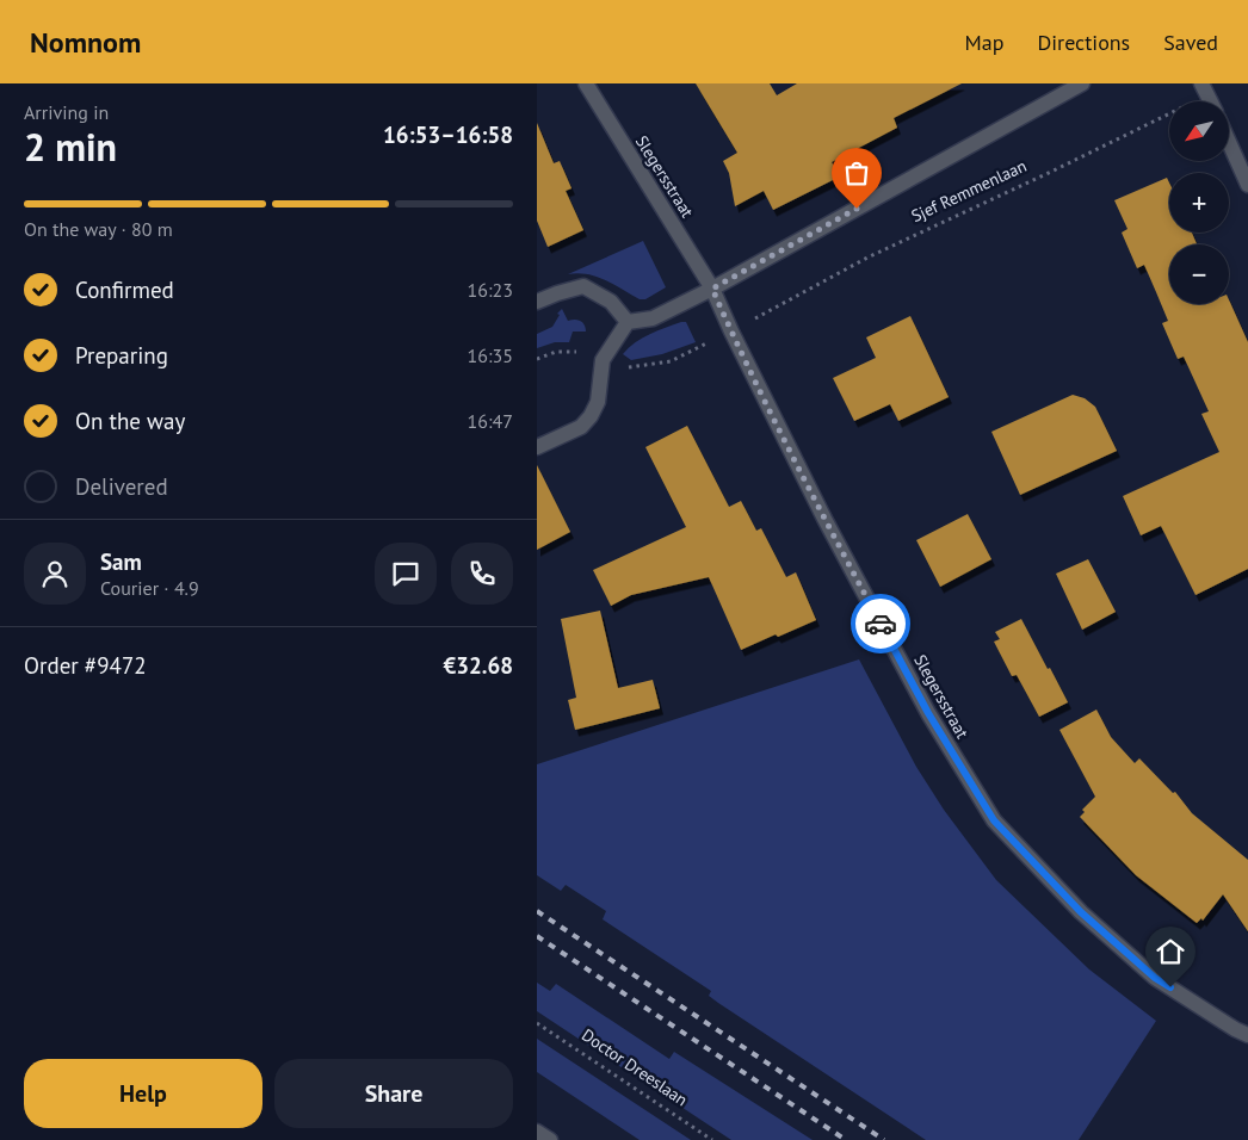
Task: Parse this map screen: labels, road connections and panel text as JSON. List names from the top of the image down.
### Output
{
  "streets": {
    "street": ["Slegersstraat", "Sjef Remmenlaan"],
    "path": ["Doctor Dreeslaan"]
  },
  "crossings": [
    ["Slegersstraat", "Sjef Remmenlaan"]
  ],
  "north": "bottom left",
  "page": {
    "header": "Nomnom",
    "nav": ["Map", "Directions", "Saved"],
    "heading": ["2 min", "Arriving in", "16:53–16:58"],
    "panel": [
      "Sam",
      "Courier · 4.9",
      "Order #9472",
      "€32.68"
    ],
    "map_buttons": ["+", "−"],
    "bar": "On the way · 80 m",
    "list": [
      ["Confirmed", "16:23"],
      ["Preparing", "16:35"],
      ["On the way", "16:47"],
      "Delivered"
    ],
    "buttons": ["Help", "Share"]
  }
}
